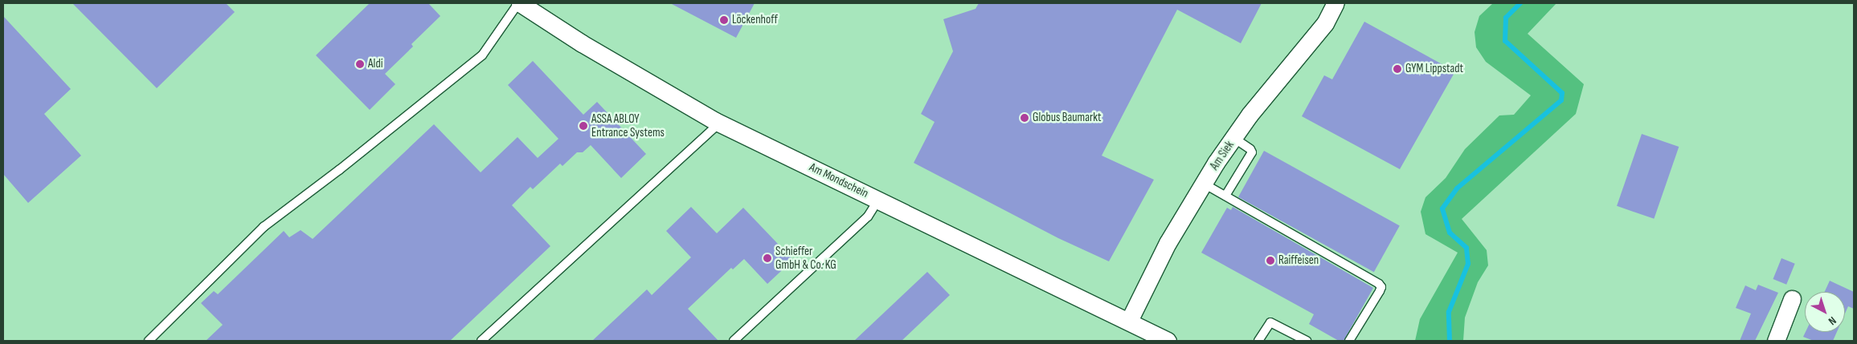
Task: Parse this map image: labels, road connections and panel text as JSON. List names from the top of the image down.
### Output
{
  "streets": {
    "street": ["Am Siek", "Am Mondschein"]
  },
  "crossings": [
    ["Am Siek", "Am Mondschein"]
  ],
  "places": [
    "Löckenhoff",
    "Aldi",
    "GYM Lippstadt",
    "Globus Baumarkt",
    "ASSA ABLOY Entrance Systems",
    "Schieffer GmbH & Co. KG",
    "Raiffeisen"
  ],
  "north": "bottom right"
}
